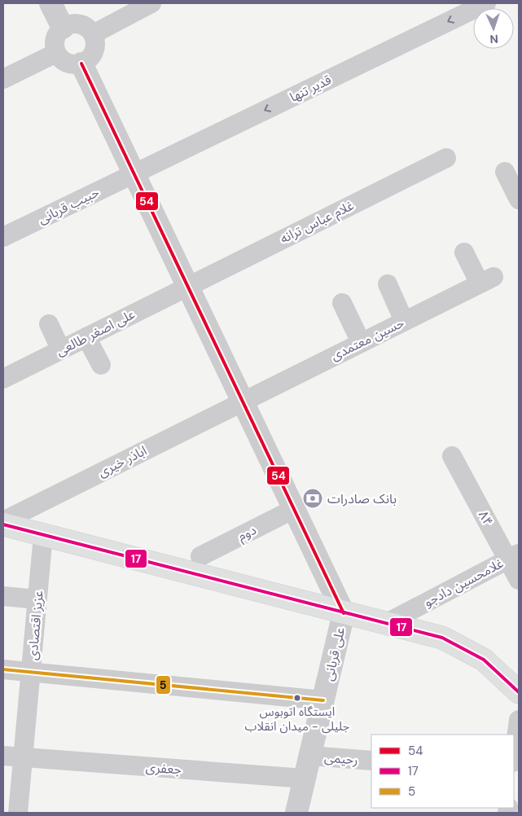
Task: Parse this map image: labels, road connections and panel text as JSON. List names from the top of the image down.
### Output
{
  "streets": {
    "street": [
      "قدیر تنها",
      "حبیب قربانی",
      "غلام عباس ترانه",
      "علی اصغر طالعی",
      "حسین معتمدی",
      "اباذر خیری",
      "۸۴",
      "دوم",
      "غلامحسین دادجو",
      "عزیز اقتصادی",
      "علی قربانی",
      "رحیمی",
      "جعفری"
    ]
  },
  "crossings": [
    ["قدیر تنها", "حبیب قربانی"],
    ["غلام عباس ترانه", "علی اصغر طالعی"],
    ["حسین معتمدی", "اباذر خیری"],
    ["۸۴", "غلامحسین دادجو"],
    ["عزیز اقتصادی", "جعفری"],
    ["علی قربانی", "رحیمی"],
    ["علی قربانی", "جعفری"]
  ],
  "one_way": ["قدیر تنها"],
  "places": {
    "bank": ["بانک صادرات"],
    "other": ["ایستگاه اتوبوس جلیلی - میدان انقلاب"]
  },
  "lines": ["transit line 54", "transit line 17", "transit line 5"],
  "legend": ["54", "17", "5"],
  "north": "bottom"
}
